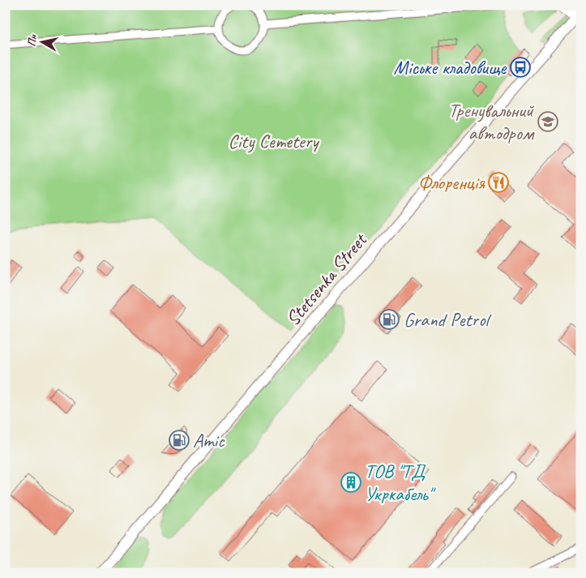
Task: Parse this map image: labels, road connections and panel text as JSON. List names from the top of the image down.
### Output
{
  "streets": {
    "main road": ["Stetsenka Street"]
  },
  "parks": ["City Cemetery"],
  "places": {
    "bus stop": ["Міське кладовище"],
    "school or university": ["Тренувальний автодром"],
    "restaurant": ["Флоренція"],
    "fuel station": ["Grand Petrol", "Amic"],
    "building": ["ТОВ \"ТД Укркабель\""]
  },
  "north": "left"
}
